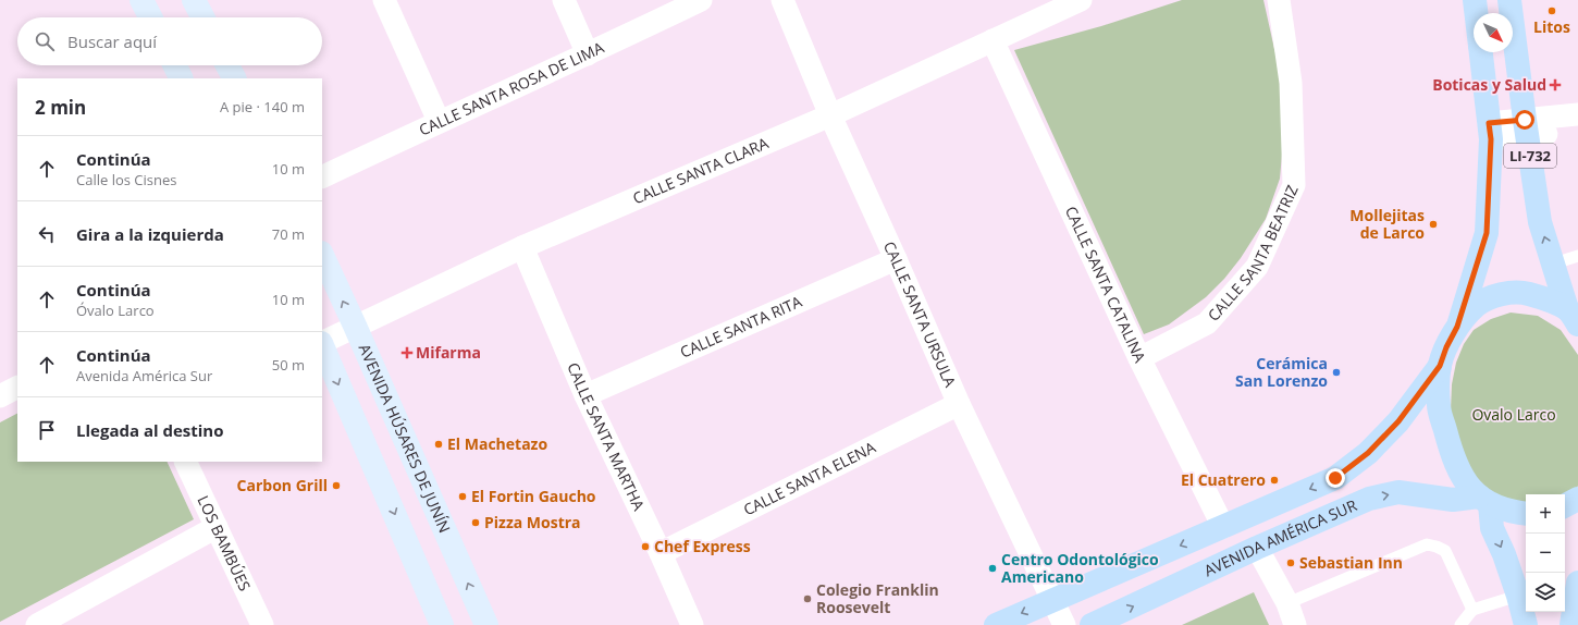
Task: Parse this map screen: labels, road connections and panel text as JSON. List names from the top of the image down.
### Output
{
  "streets": {
    "main road": ["LI-732", "AVENIDA AMÉRICA SUR"],
    "street": [
      "CALLE SANTA ROSA DE LIMA",
      "CALLE SANTA CLARA",
      "CALLE SANTA BEATRIZ",
      "CALLE SANTA CATALINA",
      "CALLE SANTA URSULA",
      "CALLE SANTA RITA",
      "CALLE SANTA MARTHA",
      "AVENIDA HÚSARES DE JUNÍN",
      "CALLE SANTA ELENA",
      "LOS BAMBÚES"
    ]
  },
  "crossings": [
    ["CALLE SANTA CLARA", "CALLE SANTA CATALINA"],
    ["CALLE SANTA CLARA", "CALLE SANTA URSULA"],
    ["CALLE SANTA CLARA", "CALLE SANTA MARTHA"],
    ["CALLE SANTA CLARA", "AVENIDA HÚSARES DE JUNÍN"],
    ["CALLE SANTA BEATRIZ", "CALLE SANTA CATALINA"],
    ["CALLE SANTA URSULA", "CALLE SANTA RITA"],
    ["CALLE SANTA URSULA", "CALLE SANTA ELENA"],
    ["CALLE SANTA RITA", "CALLE SANTA MARTHA"],
    ["CALLE SANTA MARTHA", "CALLE SANTA ELENA"]
  ],
  "parks": ["Ovalo Larco"],
  "places": {
    "other": [
      "Litos",
      "Mollejitas de Larco",
      "Cerámica San Lorenzo",
      "El Machetazo",
      "El Cuatrero",
      "Carbon Grill",
      "El Fortin Gaucho",
      "Pizza Mostra",
      "Chef Express",
      "Sebastian Inn",
      "Centro Odontológico Americano",
      "Colegio Franklin Roosevelt"
    ],
    "health": ["Boticas y Salud", "Mifarma"]
  },
  "north": "bottom right",
  "page": {
    "search": "Buscar aquí",
    "heading": ["2 min", "A pie · 140 m"],
    "list": [
      ["Continúa", "Calle los Cisnes", "10 m"],
      ["Gira a la izquierda", "70 m"],
      ["Continúa", "Óvalo Larco", "10 m"],
      ["Continúa", "Avenida América Sur", "50 m"],
      "Llegada al destino"
    ],
    "map_buttons": ["+", "−"]
  }
}
